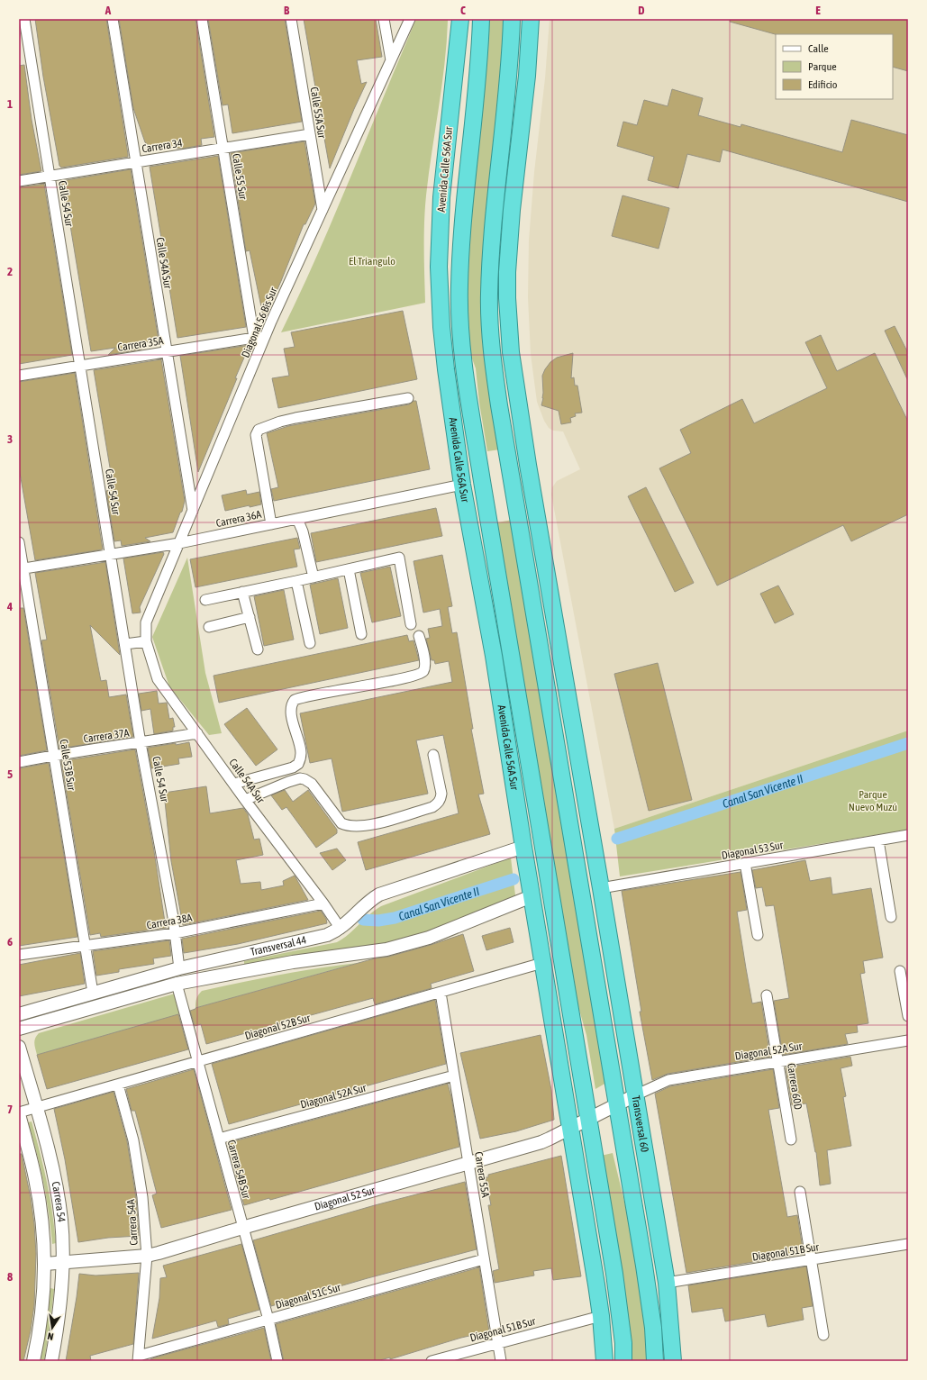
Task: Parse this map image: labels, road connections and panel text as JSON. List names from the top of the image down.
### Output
{
  "streets": {
    "highway": ["Avenida Calle 56A Sur", "Transversal 60"],
    "street": [
      "Calle 55A Sur",
      "Carrera 34",
      "Calle 55 Sur",
      "Calle 54 Sur",
      "Calle 54A Sur",
      "Diagonal 56 Bis Sur",
      "Carrera 35A",
      "Carrera 36A",
      "Carrera 37A",
      "Calle 53B Sur",
      "Diagonal 53 Sur",
      "Carrera 38A",
      "Transversal 44",
      "Diagonal 52B Sur",
      "Diagonal 52A Sur",
      "Carrera 60D",
      "Carrera 54B Sur",
      "Carrera 55A",
      "Diagonal 52 Sur",
      "Carrera 54",
      "Carrera 54A",
      "Diagonal 51B Sur",
      "Diagonal 51C Sur"
    ]
  },
  "crossings": [
    ["Calle 55A Sur", "Carrera 34"],
    ["Calle 55A Sur", "Diagonal 56 Bis Sur"],
    ["Carrera 34", "Calle 55 Sur"],
    ["Carrera 34", "Calle 54 Sur"],
    ["Carrera 34", "Calle 54A Sur"],
    ["Avenida Calle 56A Sur", "Carrera 36A"],
    ["Avenida Calle 56A Sur", "Transversal 44"],
    ["Calle 55 Sur", "Carrera 35A"],
    ["Calle 54 Sur", "Carrera 35A"],
    ["Calle 54 Sur", "Carrera 36A"],
    ["Calle 54 Sur", "Carrera 37A"],
    ["Calle 54 Sur", "Carrera 38A"],
    ["Calle 54 Sur", "Transversal 44"],
    ["Calle 54A Sur", "Diagonal 56 Bis Sur"],
    ["Calle 54A Sur", "Carrera 35A"],
    ["Calle 54A Sur", "Carrera 37A"],
    ["Calle 54A Sur", "Carrera 38A"],
    ["Calle 54A Sur", "Transversal 44"],
    ["Diagonal 56 Bis Sur", "Carrera 35A"],
    ["Diagonal 56 Bis Sur", "Carrera 36A"],
    ["Carrera 36A", "Calle 53B Sur"],
    ["Carrera 37A", "Calle 53B Sur"],
    ["Calle 53B Sur", "Carrera 38A"],
    ["Calle 53B Sur", "Transversal 44"],
    ["Diagonal 53 Sur", "Transversal 60"],
    ["Transversal 44", "Carrera 54B Sur"],
    ["Diagonal 52B Sur", "Carrera 54B Sur"],
    ["Diagonal 52B Sur", "Carrera 55A"],
    ["Diagonal 52B Sur", "Carrera 54"],
    ["Diagonal 52B Sur", "Carrera 54A"],
    ["Diagonal 52A Sur", "Carrera 60D"],
    ["Diagonal 52A Sur", "Transversal 60"],
    ["Diagonal 52A Sur", "Carrera 54B Sur"],
    ["Diagonal 52A Sur", "Carrera 55A"],
    ["Diagonal 52A Sur", "Diagonal 52 Sur"],
    ["Transversal 60", "Diagonal 52 Sur"],
    ["Transversal 60", "Diagonal 51B Sur"],
    ["Carrera 54B Sur", "Diagonal 52 Sur"],
    ["Carrera 54B Sur", "Diagonal 51C Sur"],
    ["Carrera 55A", "Diagonal 52 Sur"],
    ["Carrera 55A", "Diagonal 51B Sur"],
    ["Carrera 55A", "Diagonal 51C Sur"],
    ["Diagonal 52 Sur", "Carrera 54"],
    ["Diagonal 52 Sur", "Carrera 54A"],
    ["Carrera 54A", "Diagonal 51C Sur"]
  ],
  "water": ["Canal San Vicente II"],
  "parks": ["El Triangulo", "Parque Nuevo Muzú"],
  "legend": ["Calle", "Parque", "Edificio"],
  "north": "bottom",
  "grid": {
    "columns": [
      "A",
      "B",
      "C",
      "D",
      "E"
    ],
    "rows": [
      "1",
      "2",
      "3",
      "4",
      "5",
      "6",
      "7",
      "8"
    ]
  }
}
